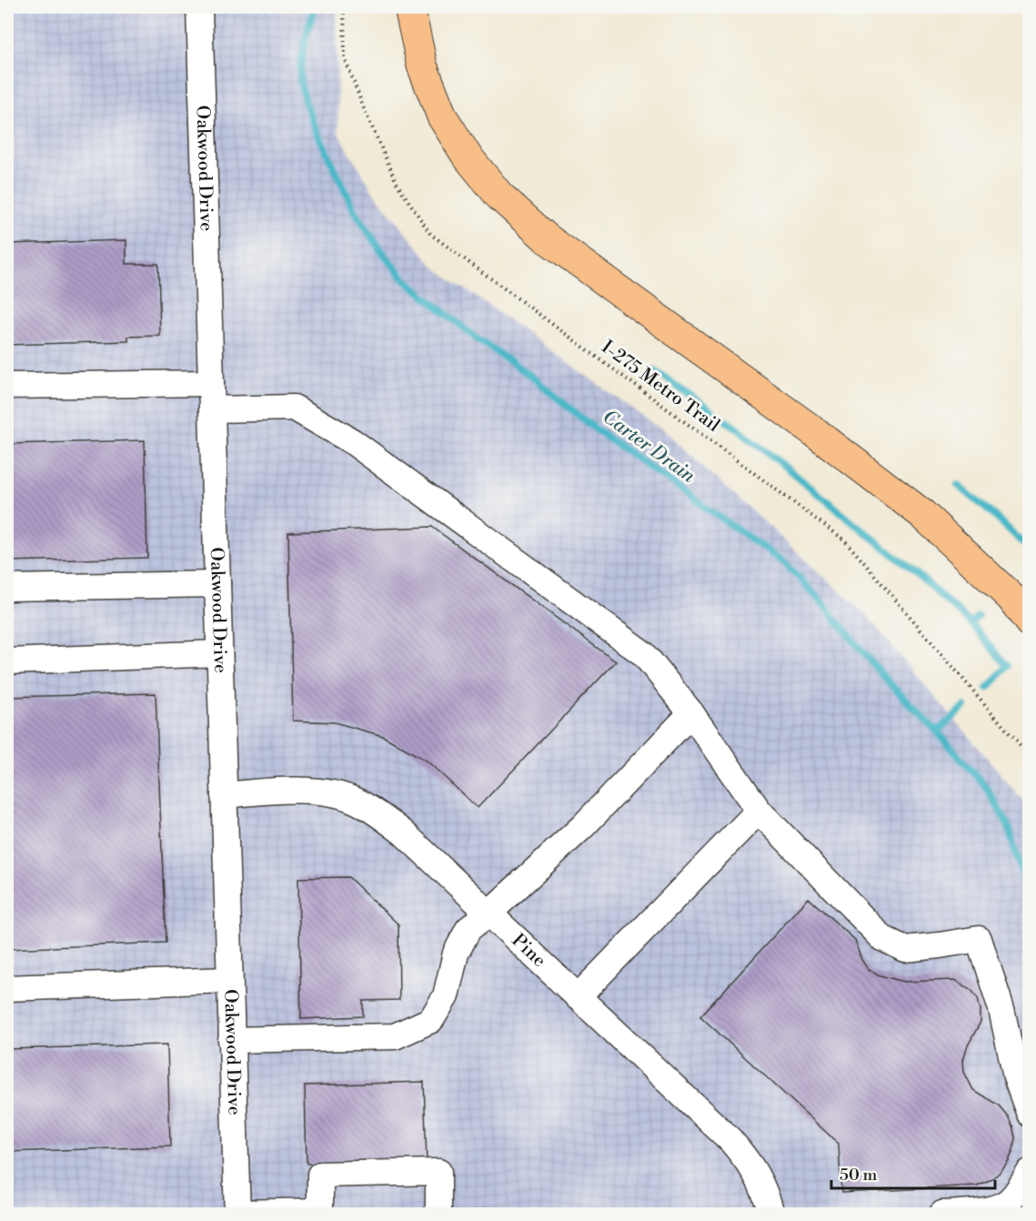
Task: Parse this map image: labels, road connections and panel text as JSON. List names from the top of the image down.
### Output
{
  "streets": {
    "street": ["Oakwood Drive", "Pine"],
    "path": ["I-275 Metro Trail"]
  },
  "crossings": [
    ["Oakwood Drive", "Pine"]
  ],
  "water": ["Carter Drain"],
  "scale_bar": "50 m"
}
